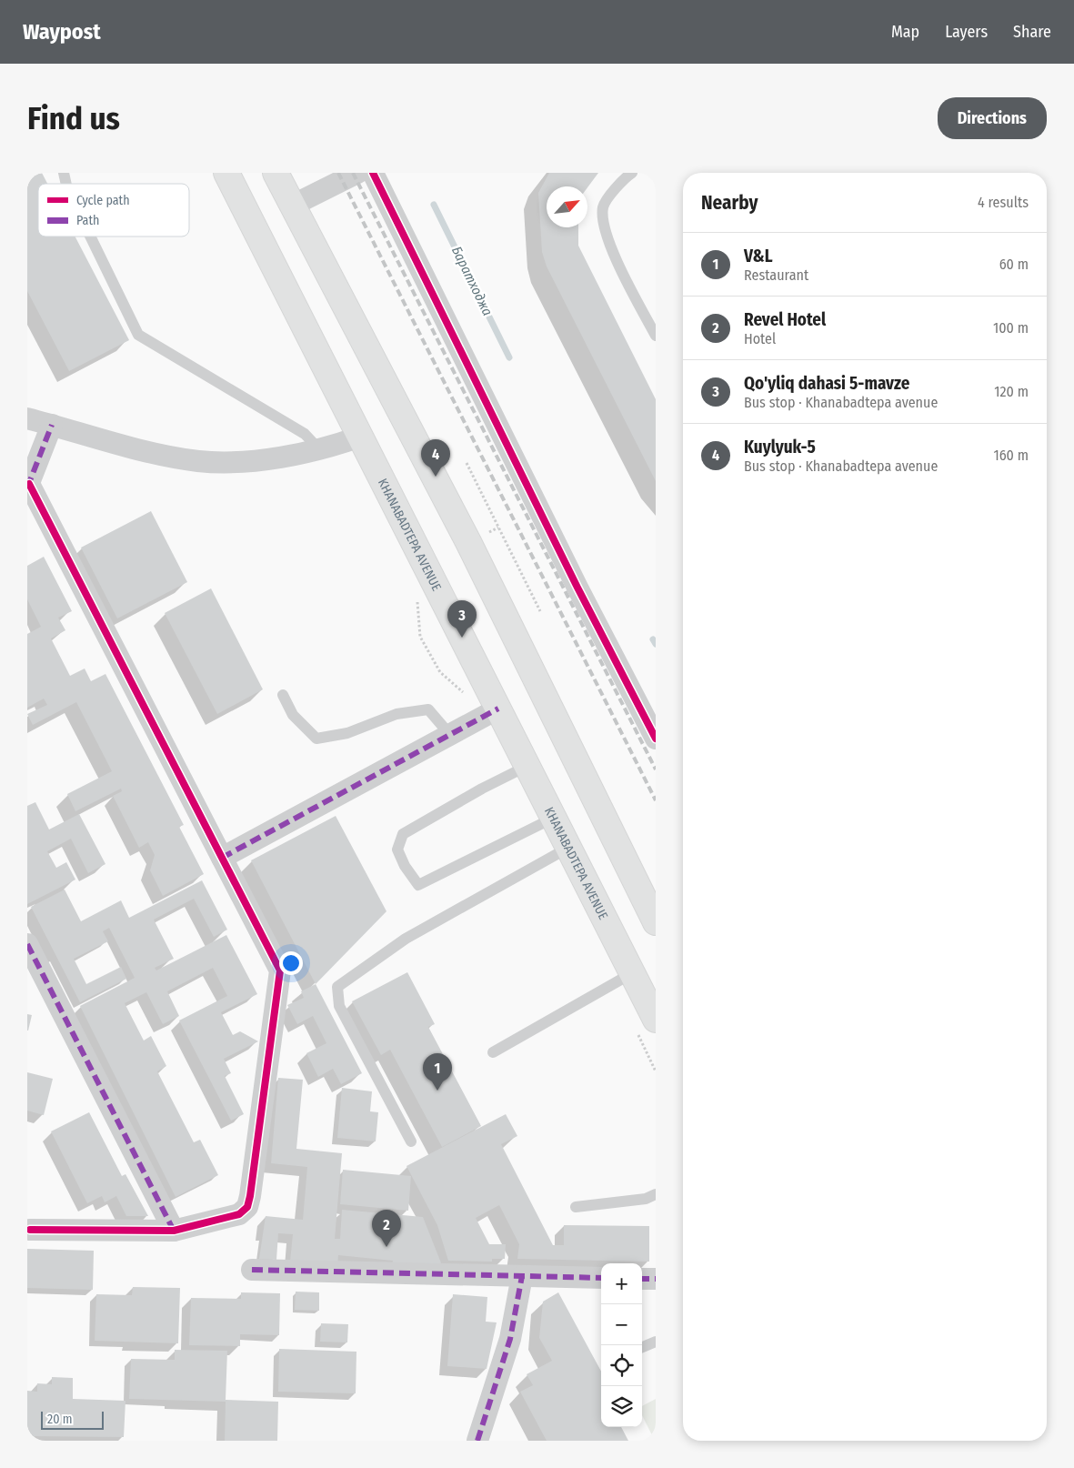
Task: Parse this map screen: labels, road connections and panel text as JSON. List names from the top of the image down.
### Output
{
  "streets": {
    "highway": ["KHANABADTEPA AVENUE"]
  },
  "water": ["Баратходжа"],
  "legend": ["Cycle path", "Path"],
  "scale_bar": "20 m",
  "north": "top right",
  "page": {
    "header": "Waypost",
    "nav": ["Map", "Layers", "Share"],
    "buttons": "Directions",
    "title": "Find us",
    "heading": ["Nearby", "4 results"],
    "list": [
      {
        "mark": "1",
        "name": "V&L",
        "note": "Restaurant",
        "value": "60 m"
      },
      {
        "mark": "2",
        "name": "Revel Hotel",
        "note": "Hotel",
        "value": "100 m"
      },
      {
        "mark": "3",
        "name": "Qo'yliq dahasi 5-mavze",
        "note": "Bus stop · Khanabadtepa avenue",
        "value": "120 m"
      },
      {
        "mark": "4",
        "name": "Kuylyuk-5",
        "note": "Bus stop · Khanabadtepa avenue",
        "value": "160 m"
      }
    ],
    "pins": [
      "4",
      "3",
      "1",
      "2"
    ],
    "map_buttons": ["+", "−"],
    "scale": "20 m"
  }
}
